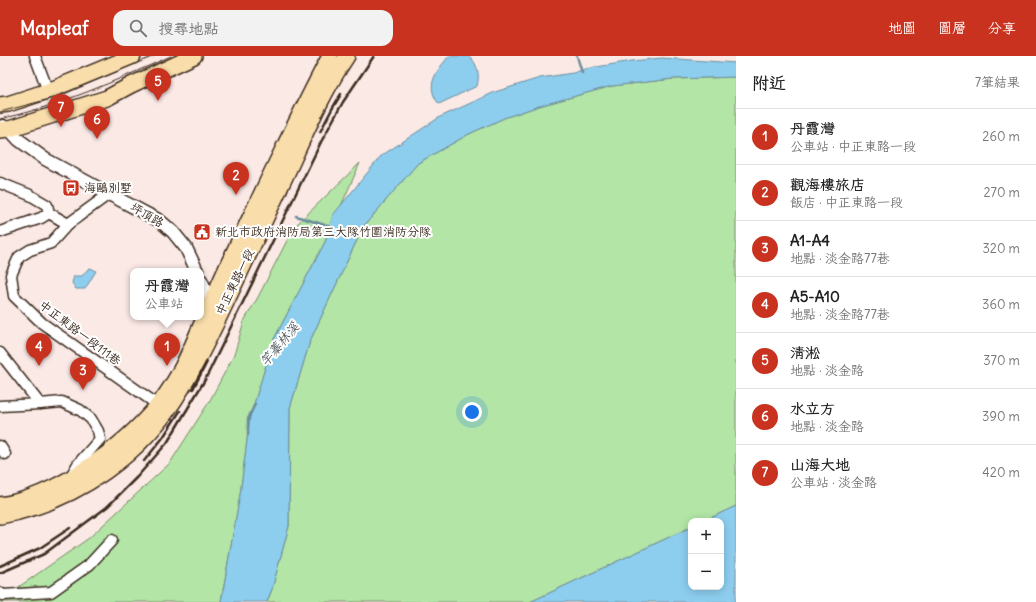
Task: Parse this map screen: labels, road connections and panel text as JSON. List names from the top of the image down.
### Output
{
  "streets": {
    "main road": ["中正東路一段"],
    "street": ["坪頂路", "中正東路一段111巷"]
  },
  "crossings": [
    ["坪頂路", "中正東路一段111巷"],
    ["中正東路一段", "中正東路一段111巷"]
  ],
  "water": ["竿蓁林溪"],
  "places": {
    "bus stop": ["海鷗別墅"],
    "public building": ["新北市政府消防局第三大隊竹圍消防分隊"]
  },
  "page": {
    "header": "Mapleaf",
    "search": "搜尋地點",
    "nav": ["地圖", "圖層", "分享"],
    "heading": ["附近", "7筆結果"],
    "pins": [
      "5",
      "7",
      "6",
      "2",
      "1",
      "4",
      "3"
    ],
    "list": [
      {
        "mark": "1",
        "name": "丹霞灣",
        "note": "公車站 · 中正東路一段",
        "value": "260 m"
      },
      {
        "mark": "2",
        "name": "觀海樓旅店",
        "note": "飯店 · 中正東路一段",
        "value": "270 m"
      },
      {
        "mark": "3",
        "name": "A1-A4",
        "note": "地點 · 淡金路77巷",
        "value": "320 m"
      },
      {
        "mark": "4",
        "name": "A5-A10",
        "note": "地點 · 淡金路77巷",
        "value": "360 m"
      },
      {
        "mark": "5",
        "name": "清淞",
        "note": "地點 · 淡金路",
        "value": "370 m"
      },
      {
        "mark": "6",
        "name": "水立方",
        "note": "地點 · 淡金路",
        "value": "390 m"
      },
      {
        "mark": "7",
        "name": "山海大地",
        "note": "公車站 · 淡金路",
        "value": "420 m"
      }
    ],
    "popup": ["丹霞灣", "公車站"],
    "map_buttons": ["+", "−"]
  }
}
